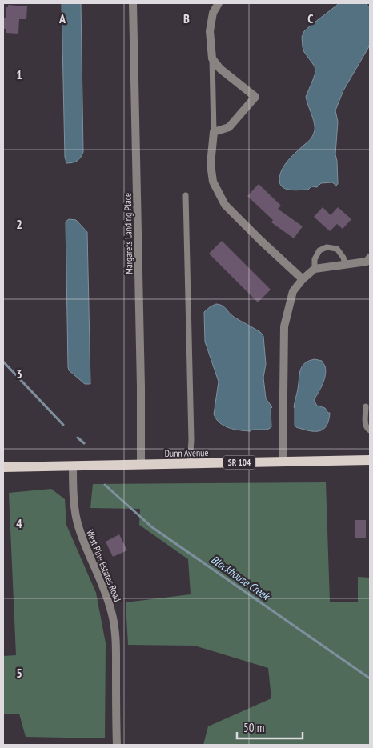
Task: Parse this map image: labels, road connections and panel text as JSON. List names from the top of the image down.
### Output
{
  "streets": {
    "main road": ["Dunn Avenue", "SR 104"],
    "street": ["Margarets Landing Place", "West Pine Estates Road"]
  },
  "crossings": [
    ["Margarets Landing Place", "Dunn Avenue"],
    ["Dunn Avenue", "West Pine Estates Road"]
  ],
  "water": ["Blockhouse Creek"],
  "scale_bar": "50 m",
  "grid": {
    "columns": ["A", "B", "C"],
    "rows": [
      "1",
      "2",
      "3",
      "4",
      "5"
    ]
  }
}
